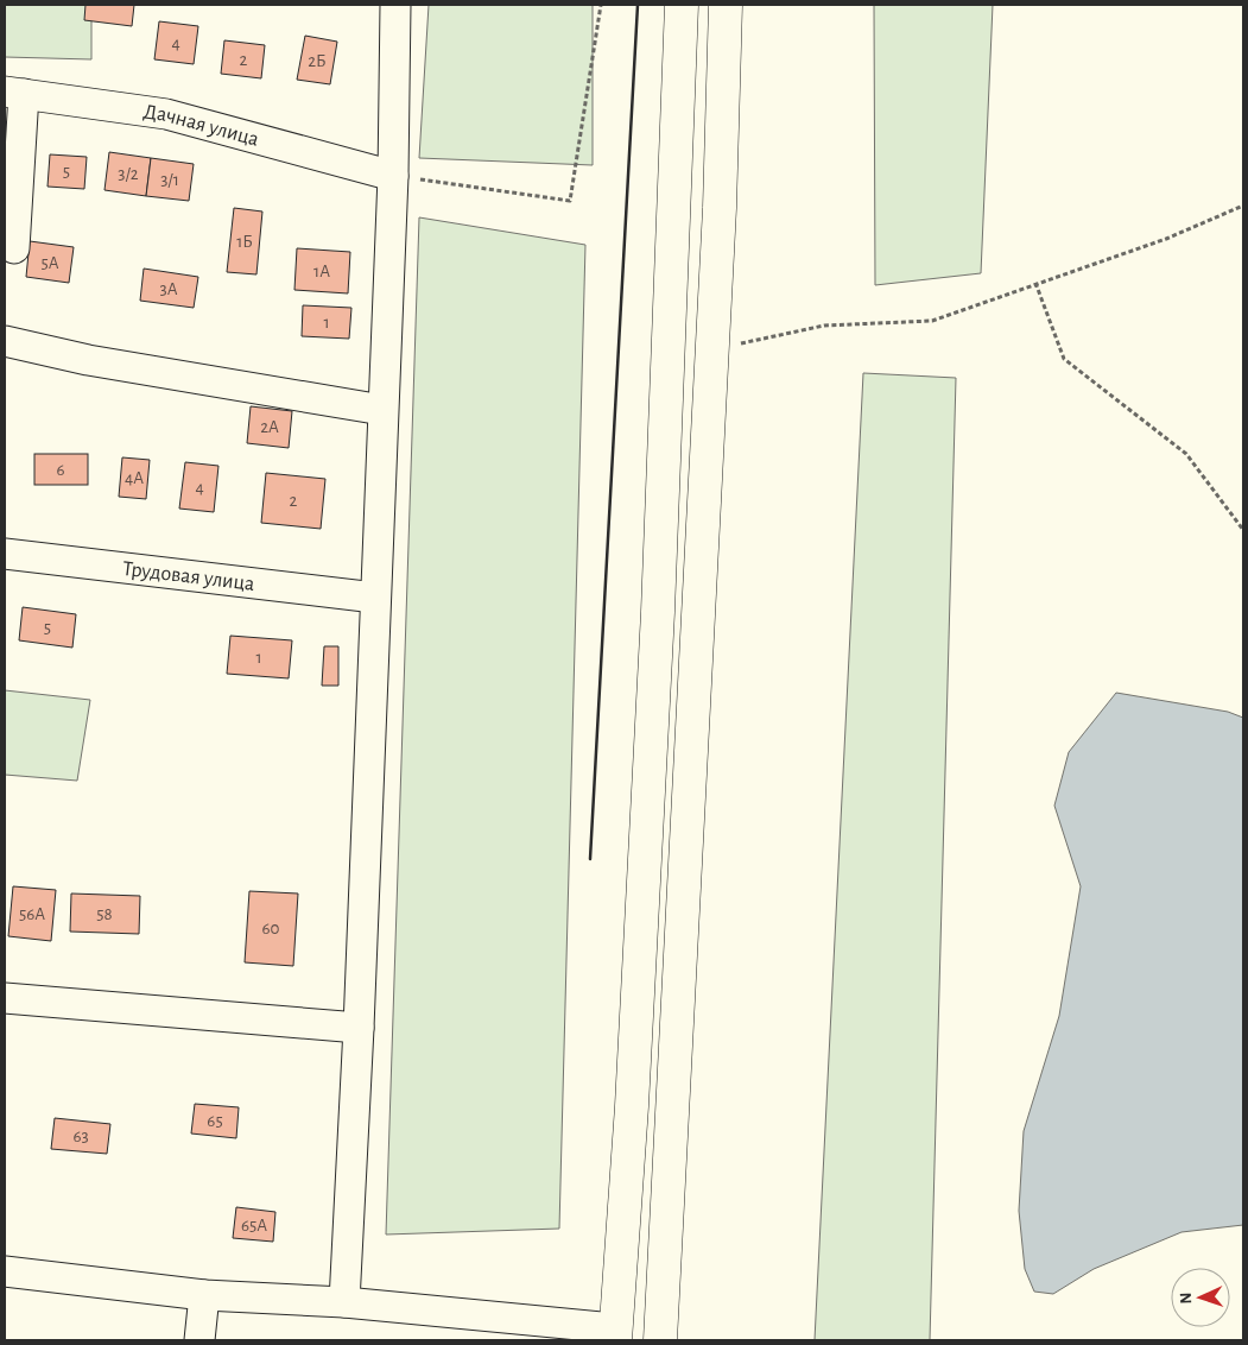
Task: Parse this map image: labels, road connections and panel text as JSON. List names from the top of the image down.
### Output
{
  "streets": {
    "street": ["Дачная улица", "Трудовая улица"]
  },
  "house_numbers": [
    "4",
    "2",
    "2Б",
    "5",
    "3/2",
    "3/1",
    "1Б",
    "5А",
    "1А",
    "3А",
    "1",
    "2А",
    "6",
    "4А",
    "4",
    "2",
    "5",
    "1",
    "56А",
    "58",
    "60",
    "65",
    "63",
    "65А"
  ],
  "north": "left"
}
